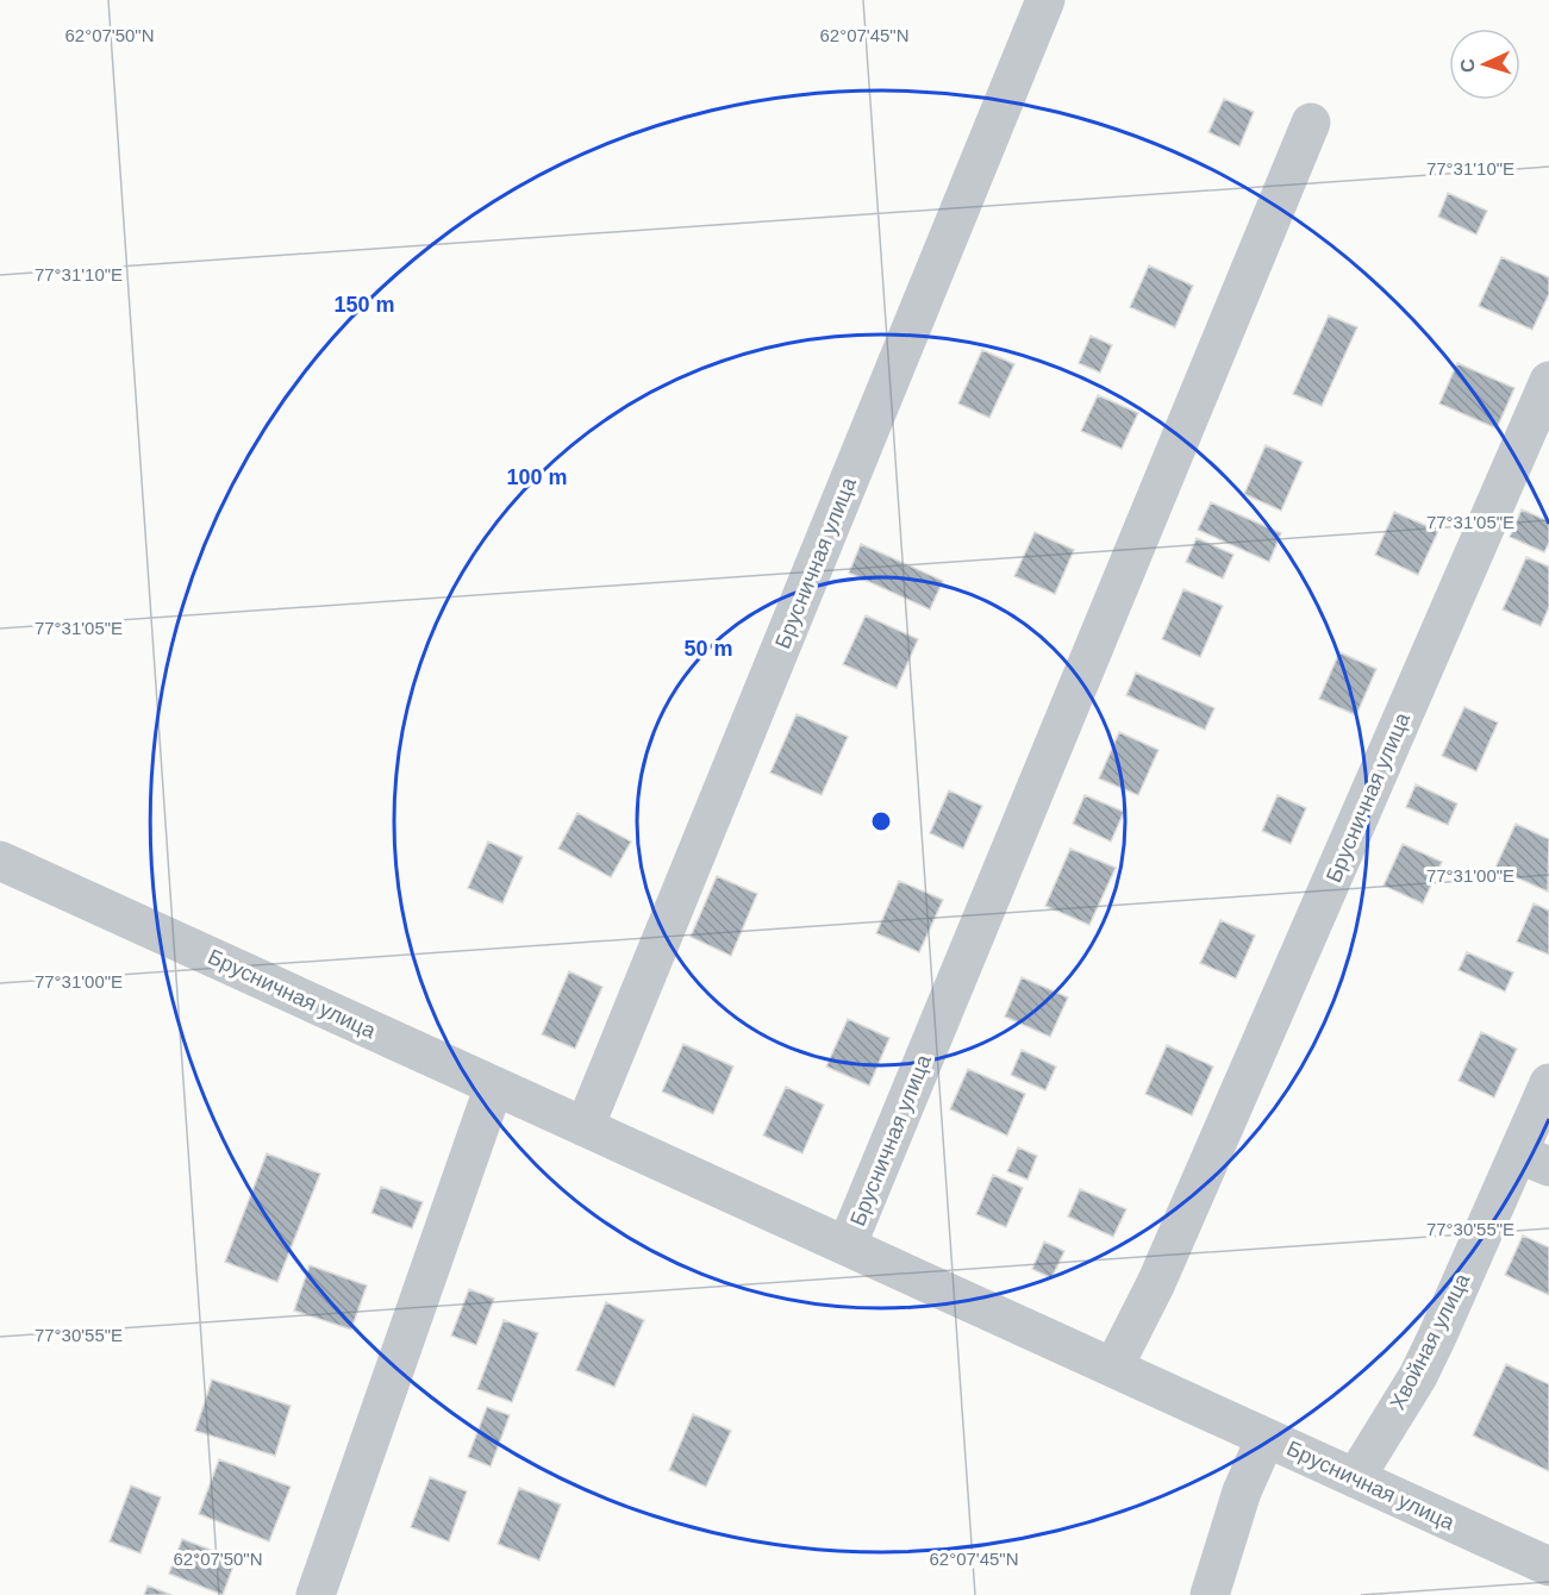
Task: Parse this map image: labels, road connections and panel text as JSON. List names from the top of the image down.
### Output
{
  "streets": {
    "street": ["Брусничная улица", "Хвойная улица"]
  },
  "crossings": [
    ["Брусничная улица", "Хвойная улица"]
  ],
  "north": "left",
  "coordinates": [
    "62°07'50\"N",
    "62°07'45\"N",
    "77°31'10\"E",
    "77°31'05\"E",
    "77°31'00\"E",
    "77°30'55\"E"
  ],
  "rings": ["150 m", "100 m", "50 m"]
}
